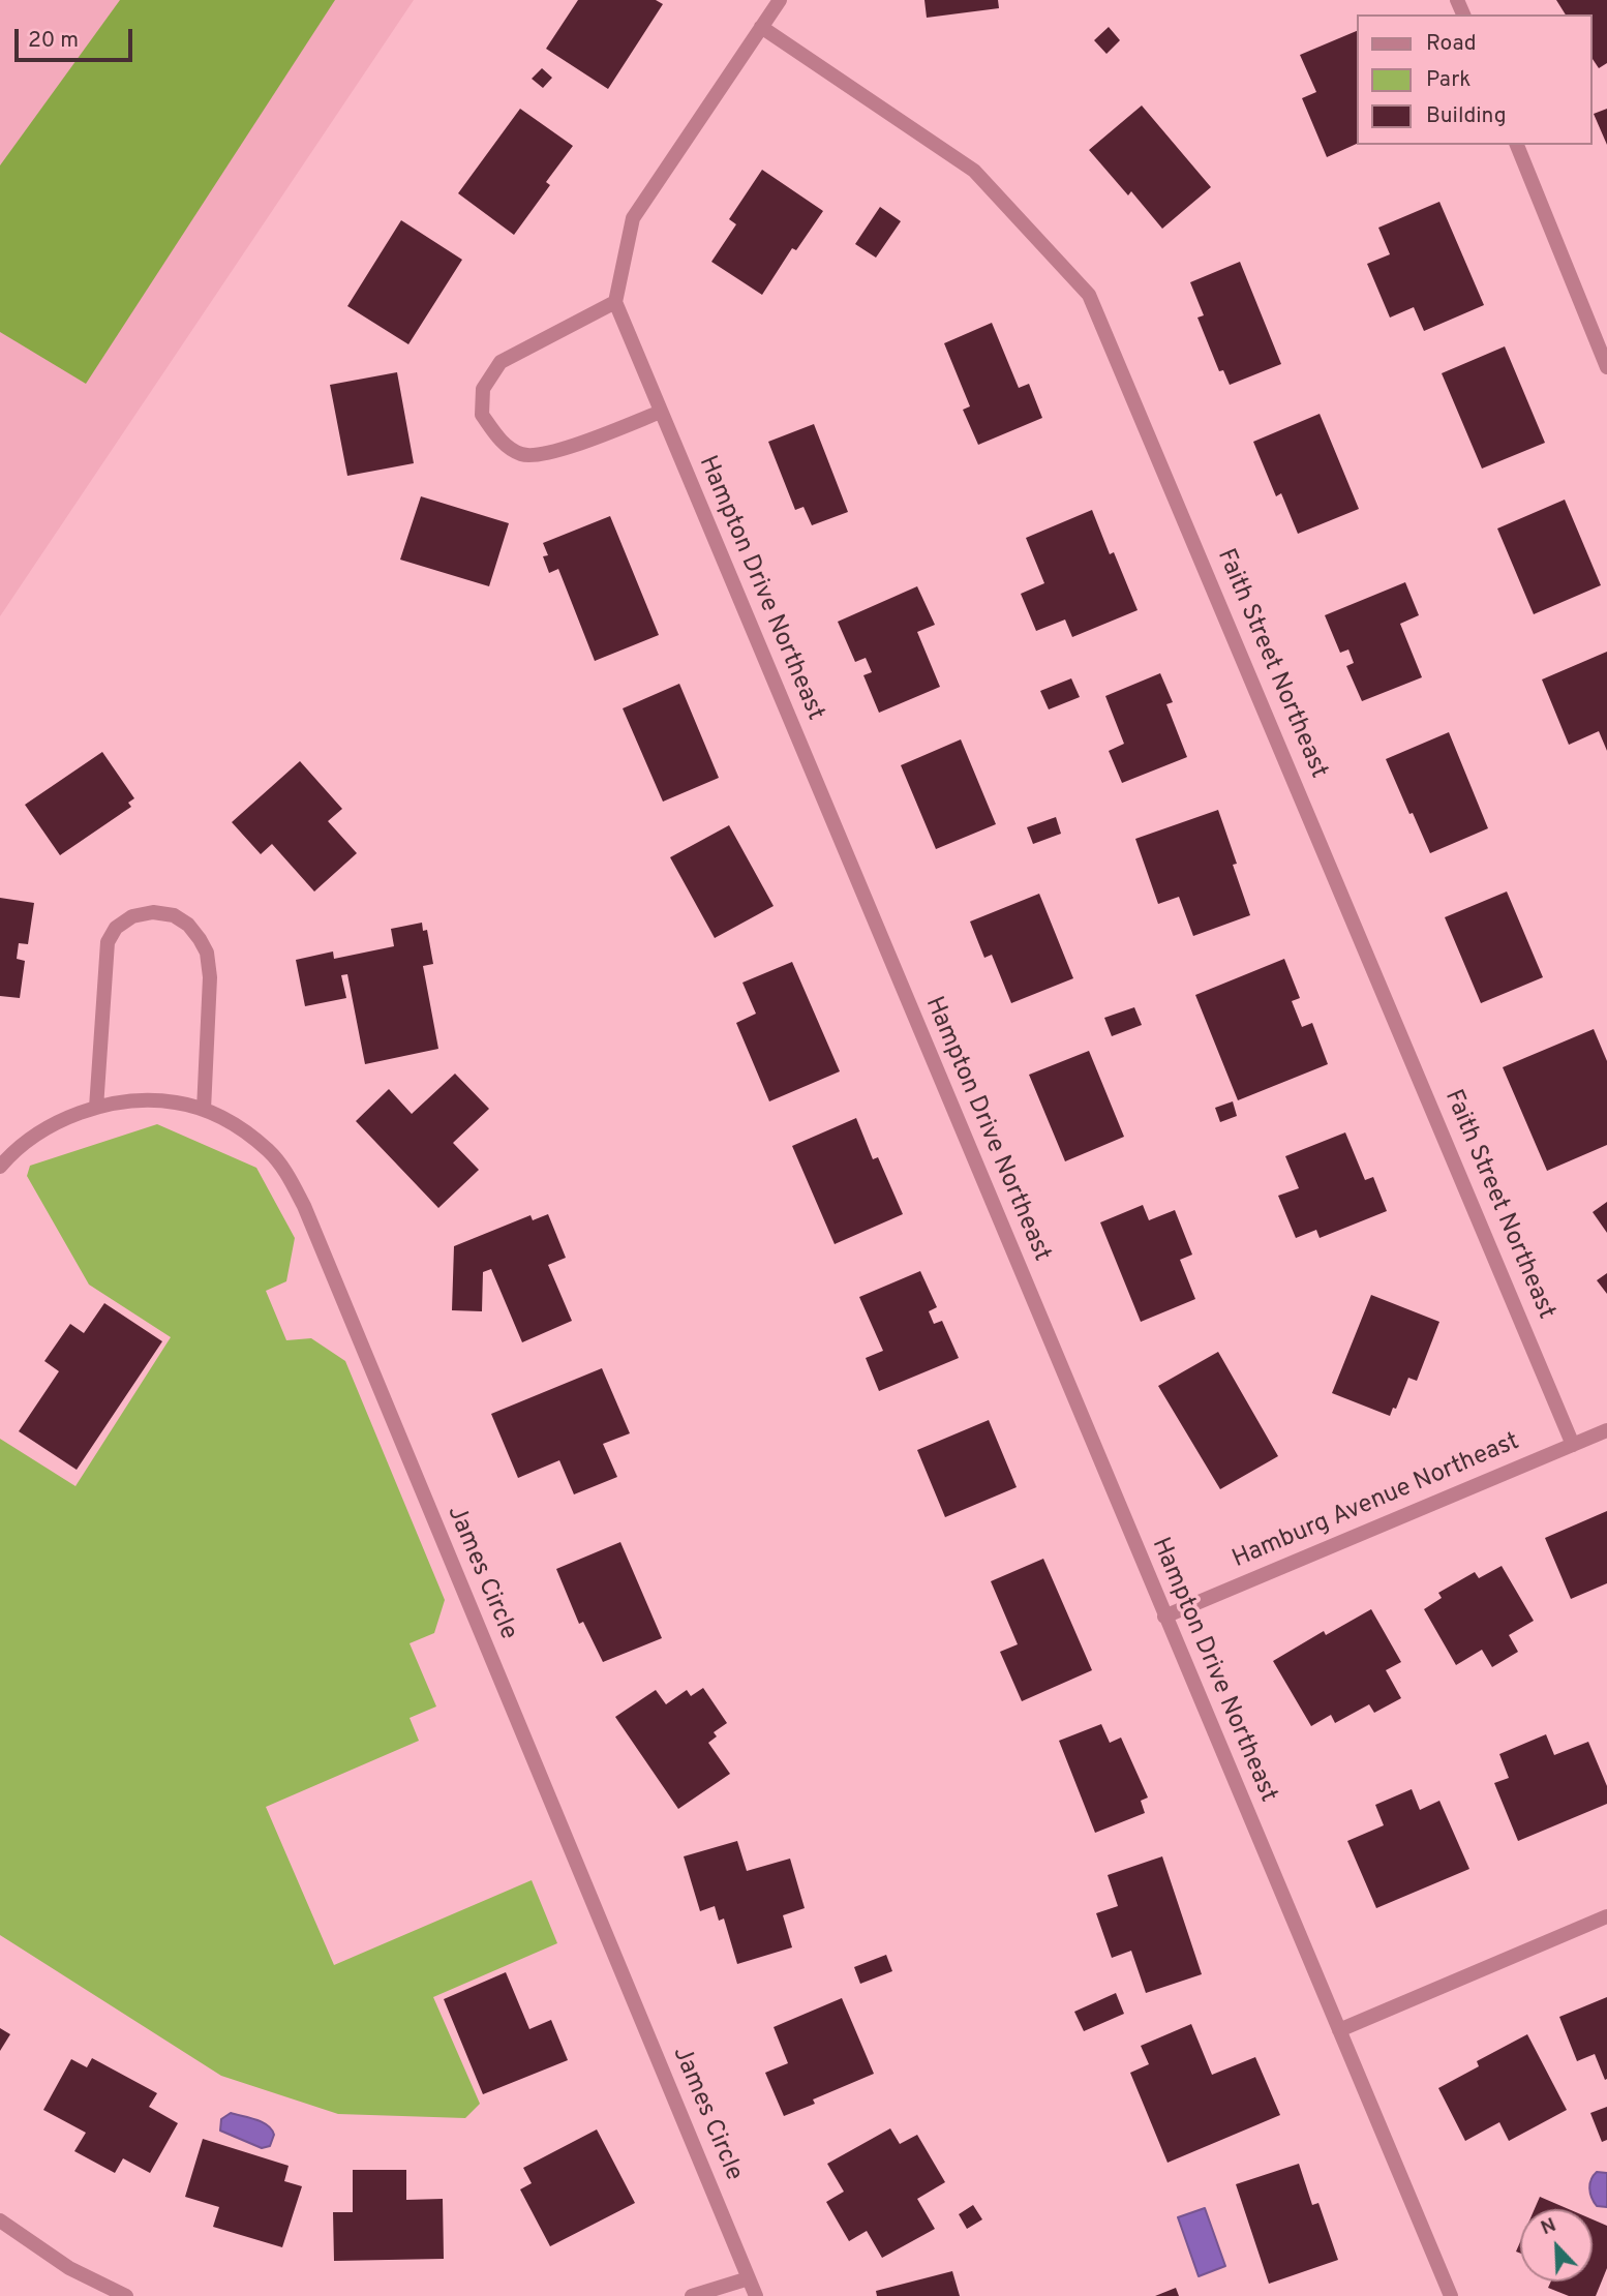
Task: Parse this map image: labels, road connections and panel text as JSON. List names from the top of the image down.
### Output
{
  "streets": {
    "street": [
      "Hampton Drive Northeast",
      "Faith Street Northeast",
      "Hamburg Avenue Northeast",
      "James Circle"
    ]
  },
  "crossings": [
    ["Hampton Drive Northeast", "Hamburg Avenue Northeast"],
    ["Faith Street Northeast", "Hamburg Avenue Northeast"]
  ],
  "legend": ["Road", "Park", "Building"],
  "scale_bar": "20 m",
  "north": "top left"
}
